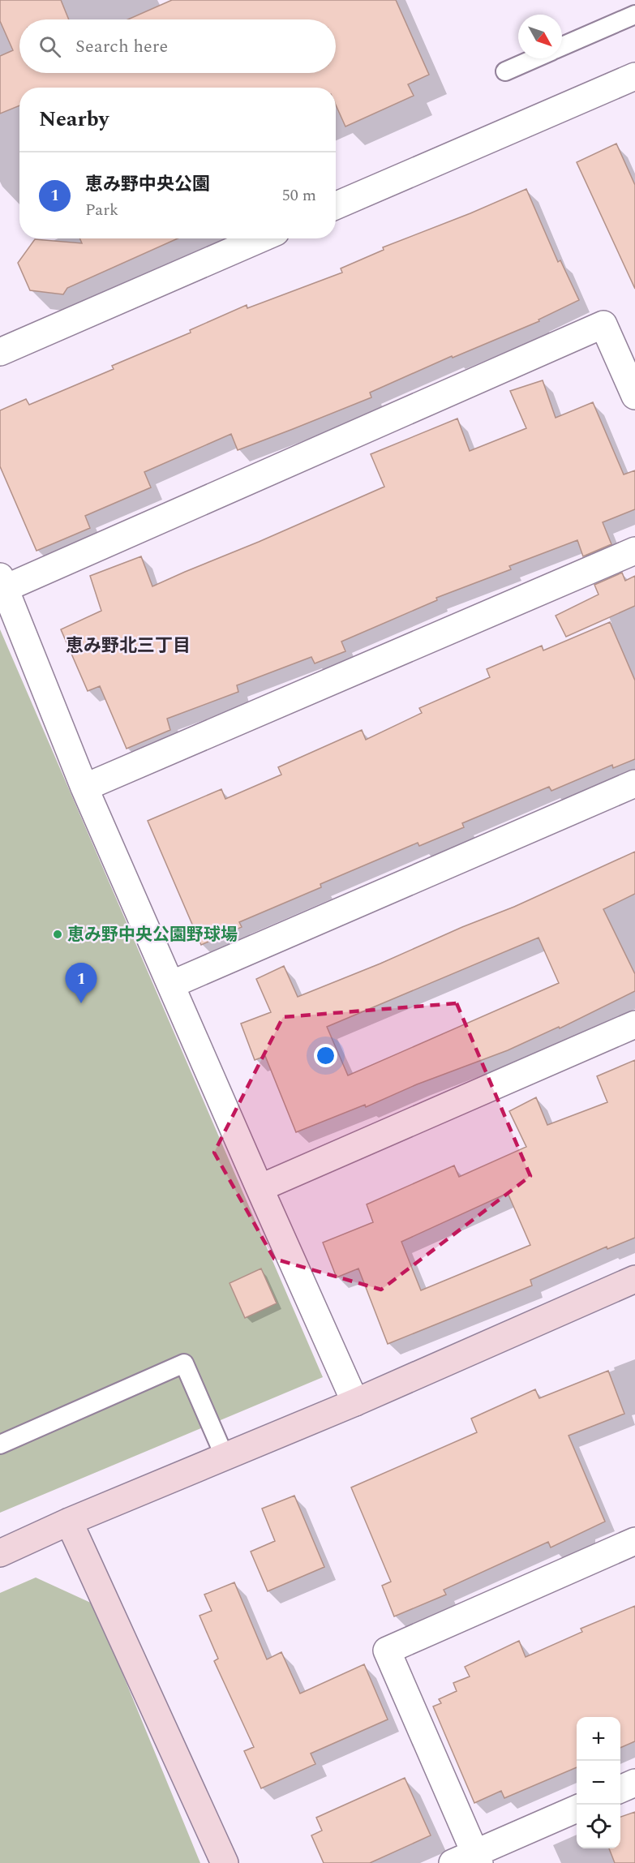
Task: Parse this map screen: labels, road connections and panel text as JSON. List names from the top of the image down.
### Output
{
  "districts": ["恵み野北三丁目"],
  "places": ["恵み野中央公園野球場"],
  "north": "bottom right",
  "page": {
    "search": "Search here",
    "heading": "Nearby",
    "list": [
      {
        "mark": "1",
        "name": "恵み野中央公園",
        "note": "Park",
        "value": "50 m"
      }
    ],
    "pins": "1",
    "map_buttons": ["+", "−"]
  }
}
